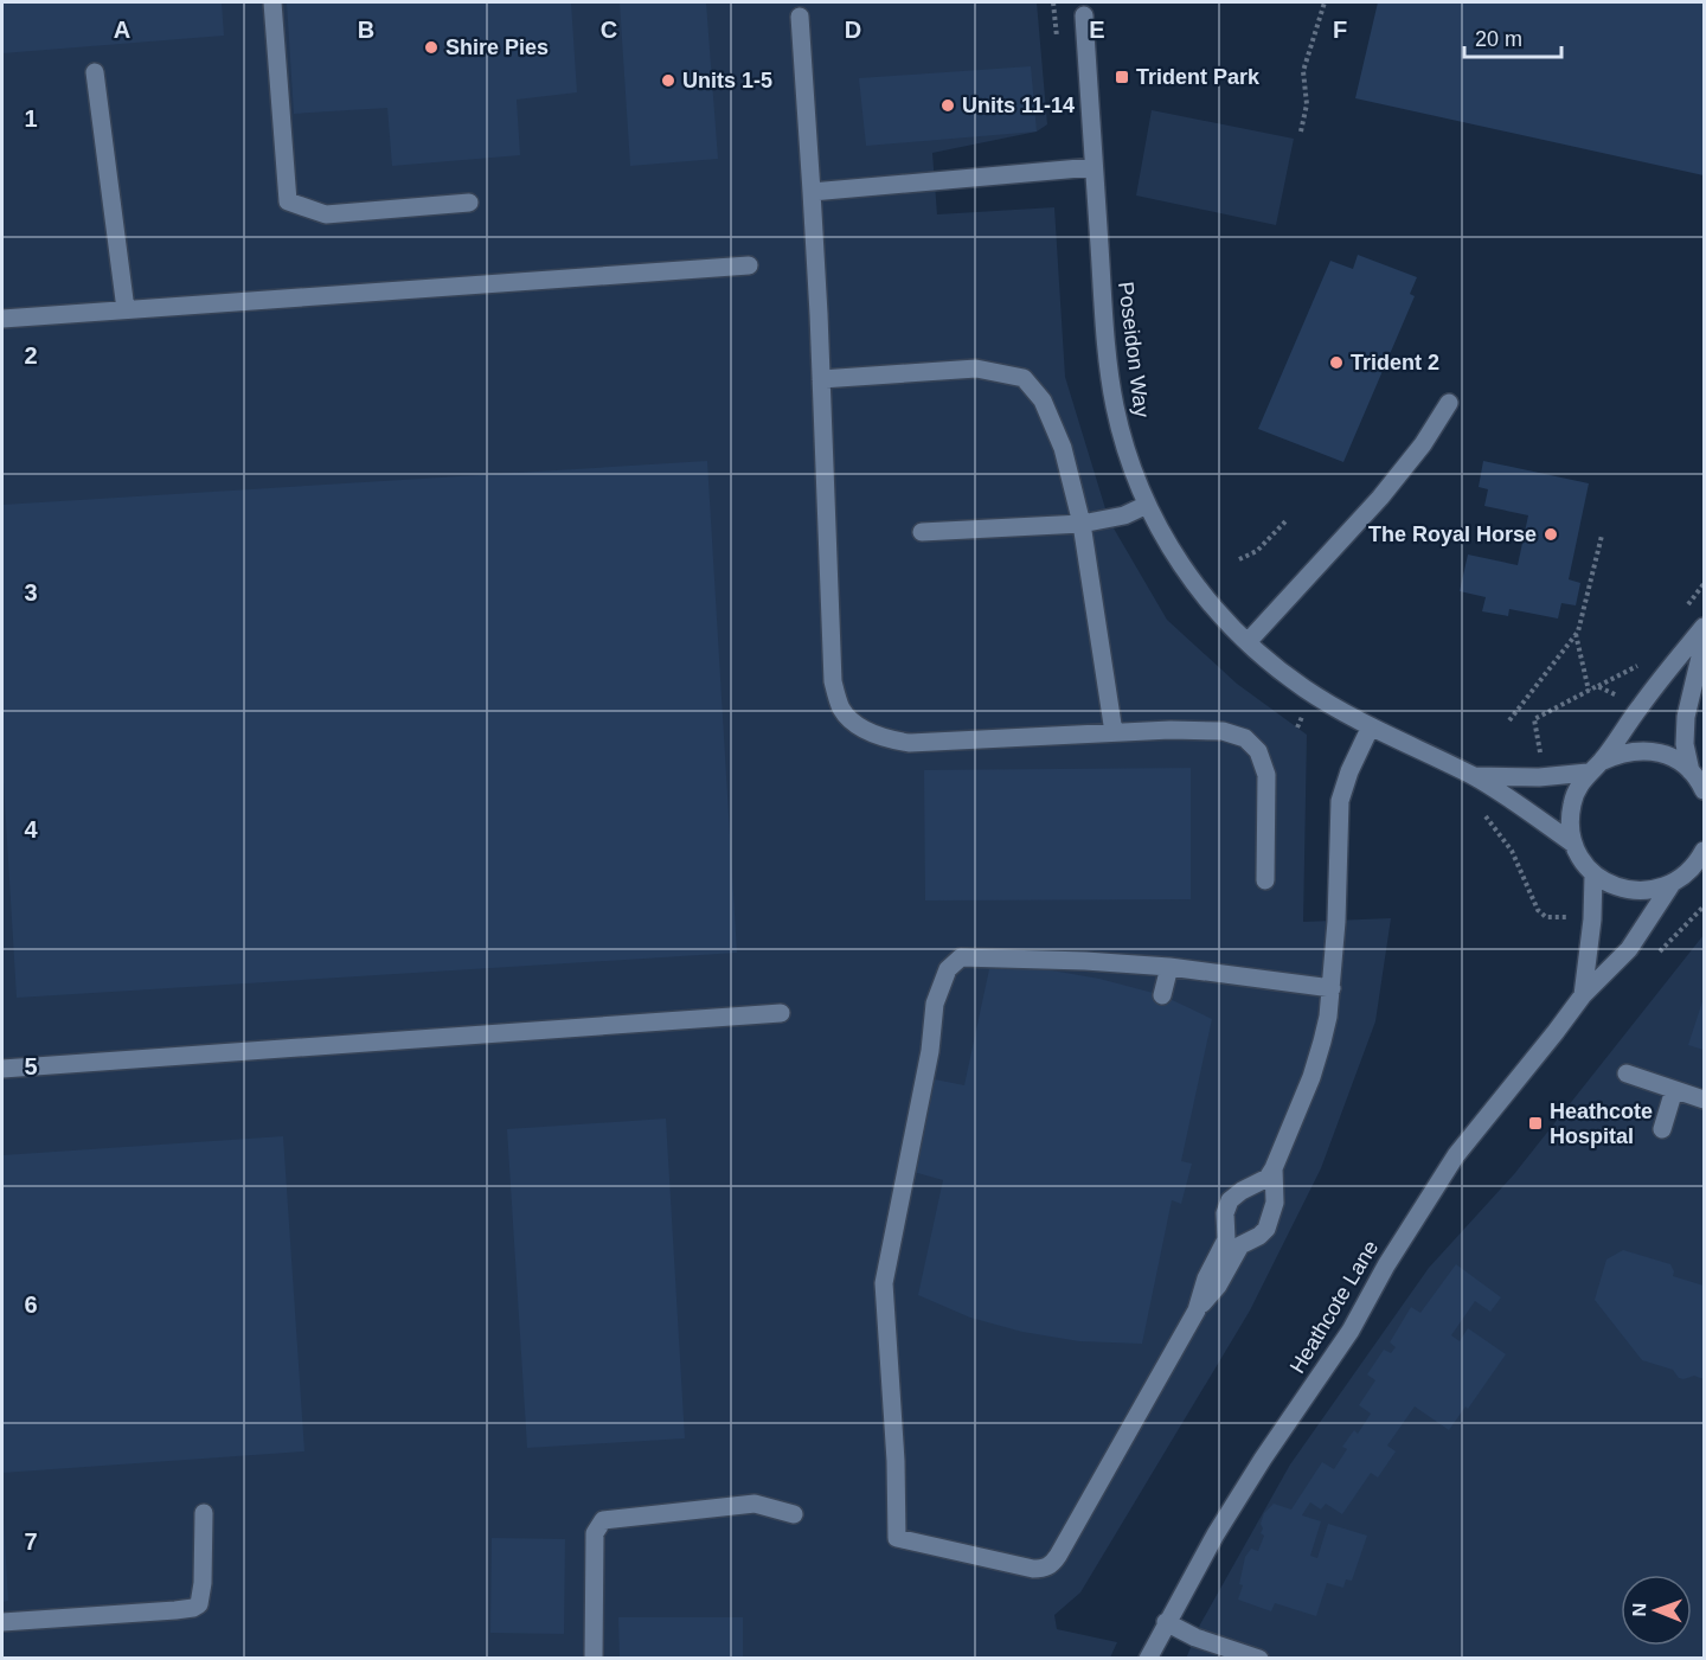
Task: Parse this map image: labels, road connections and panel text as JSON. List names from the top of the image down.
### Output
{
  "streets": {
    "street": ["Poseidon Way", "Heathcote Lane"]
  },
  "places": {
    "other": [
      "Shire Pies",
      "Units 1-5",
      "Units 11-14",
      "Trident 2",
      "The Royal Horse"
    ],
    "transit": ["Trident Park", "Heathcote Hospital"]
  },
  "scale_bar": "20 m",
  "north": "left",
  "grid": {
    "columns": [
      "A",
      "B",
      "C",
      "D",
      "E",
      "F"
    ],
    "rows": [
      "1",
      "2",
      "3",
      "4",
      "5",
      "6",
      "7"
    ]
  }
}
